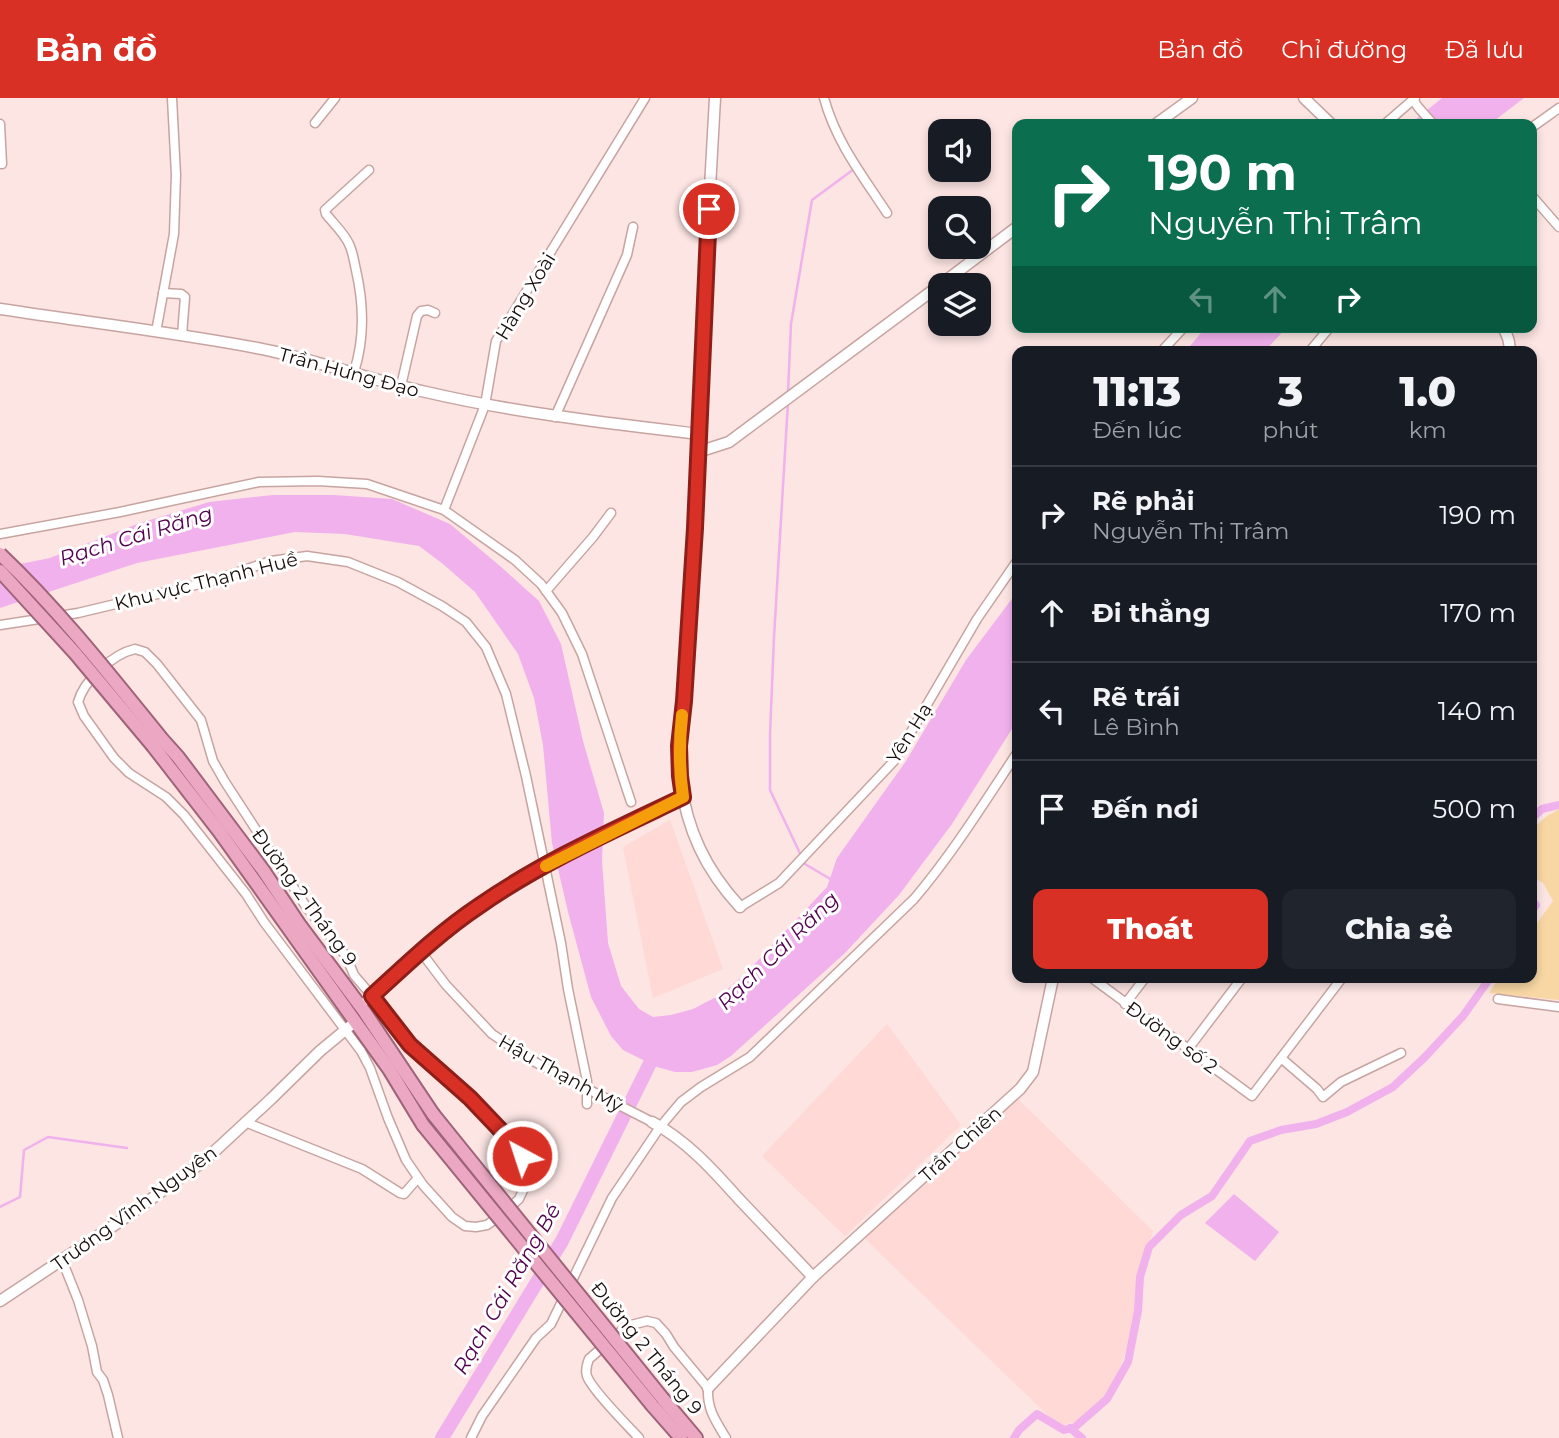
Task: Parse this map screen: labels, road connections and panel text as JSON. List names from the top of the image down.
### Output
{
  "streets": {
    "highway": ["Đường 2 Tháng 9"],
    "street": [
      "Hàng Xoài",
      "Trần Hưng Đạo",
      "Khu vực Thạnh Huề",
      "Yên Hạ",
      "Đường số 2",
      "Hậu Thạnh Mỹ",
      "Trần Chiên",
      "Trương Vĩnh Nguyên"
    ]
  },
  "crossings": [
    ["Hàng Xoài", "Trần Hưng Đạo"],
    ["Khu vực Thạnh Huề", "Hậu Thạnh Mỹ"],
    ["Đường 2 Tháng 9", "Trương Vĩnh Nguyên"]
  ],
  "water": ["Rạch Cái Răng", "Rạch Cái Răng Bé"],
  "page": {
    "header": "Bản đồ",
    "nav": ["Bản đồ", "Chỉ đường", "Đã lưu"],
    "turn": ["190 m", "Nguyễn Thị Trâm"],
    "eta": [
      "11:13",
      "Đến lúc",
      "3",
      "phút",
      "1.0",
      "km"
    ],
    "list": [
      {
        "name": "Rẽ phải",
        "note": "Nguyễn Thị Trâm",
        "value": "190 m"
      },
      {
        "name": "Đi thẳng",
        "value": "170 m"
      },
      {
        "name": "Rẽ trái",
        "note": "Lê Bình",
        "value": "140 m"
      },
      {
        "name": "Đến nơi",
        "value": "500 m"
      }
    ],
    "buttons": ["Thoát", "Chia sẻ"]
  }
}
